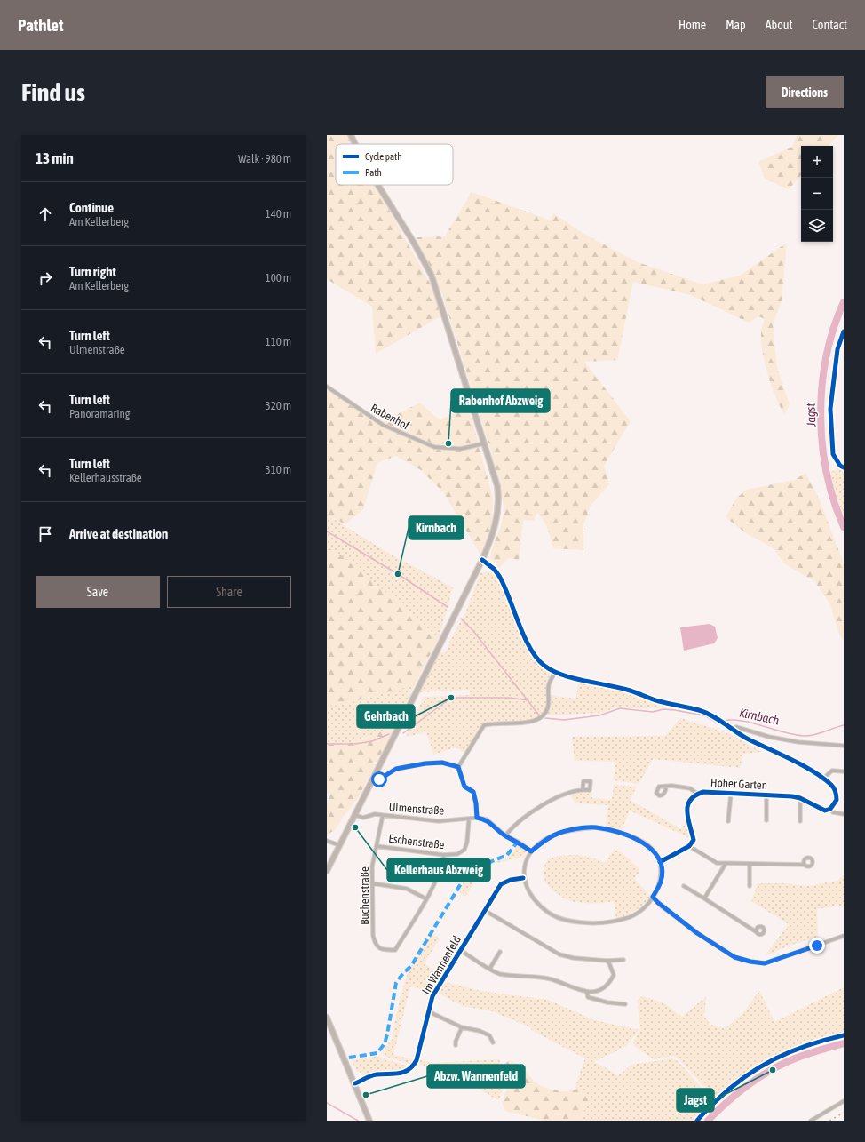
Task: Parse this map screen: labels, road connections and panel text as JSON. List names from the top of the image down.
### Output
{
  "streets": {
    "street": [
      "Rabenhof",
      "Hoher Garten",
      "Ulmenstraße",
      "Eschenstraße",
      "Buchenstraße",
      "Im Wannenfeld"
    ]
  },
  "crossings": [
    ["Ulmenstraße", "Eschenstraße"],
    ["Ulmenstraße", "Buchenstraße"],
    ["Eschenstraße", "Buchenstraße"]
  ],
  "water": ["Jagst", "Kirnbach"],
  "places": [
    "Rabenhof Abzweig",
    "Kirnbach",
    "Gehrbach",
    "Kellerhaus Abzweig",
    "Jagst",
    "Abzw. Wannenfeld"
  ],
  "legend": ["Cycle path", "Path"],
  "page": {
    "header": "Pathlet",
    "nav": [
      "Home",
      "Map",
      "About",
      "Contact"
    ],
    "buttons": [
      "Directions",
      ["Save", "Share"]
    ],
    "title": "Find us",
    "heading": ["13 min", "Walk · 980 m"],
    "map_buttons": ["+", "−"],
    "list": [
      ["Continue", "Am Kellerberg", "140 m"],
      ["Turn right", "Am Kellerberg", "100 m"],
      ["Turn left", "Ulmenstraße", "110 m"],
      ["Turn left", "Panoramaring", "320 m"],
      ["Turn left", "Kellerhausstraße", "310 m"],
      "Arrive at destination"
    ]
  }
}
